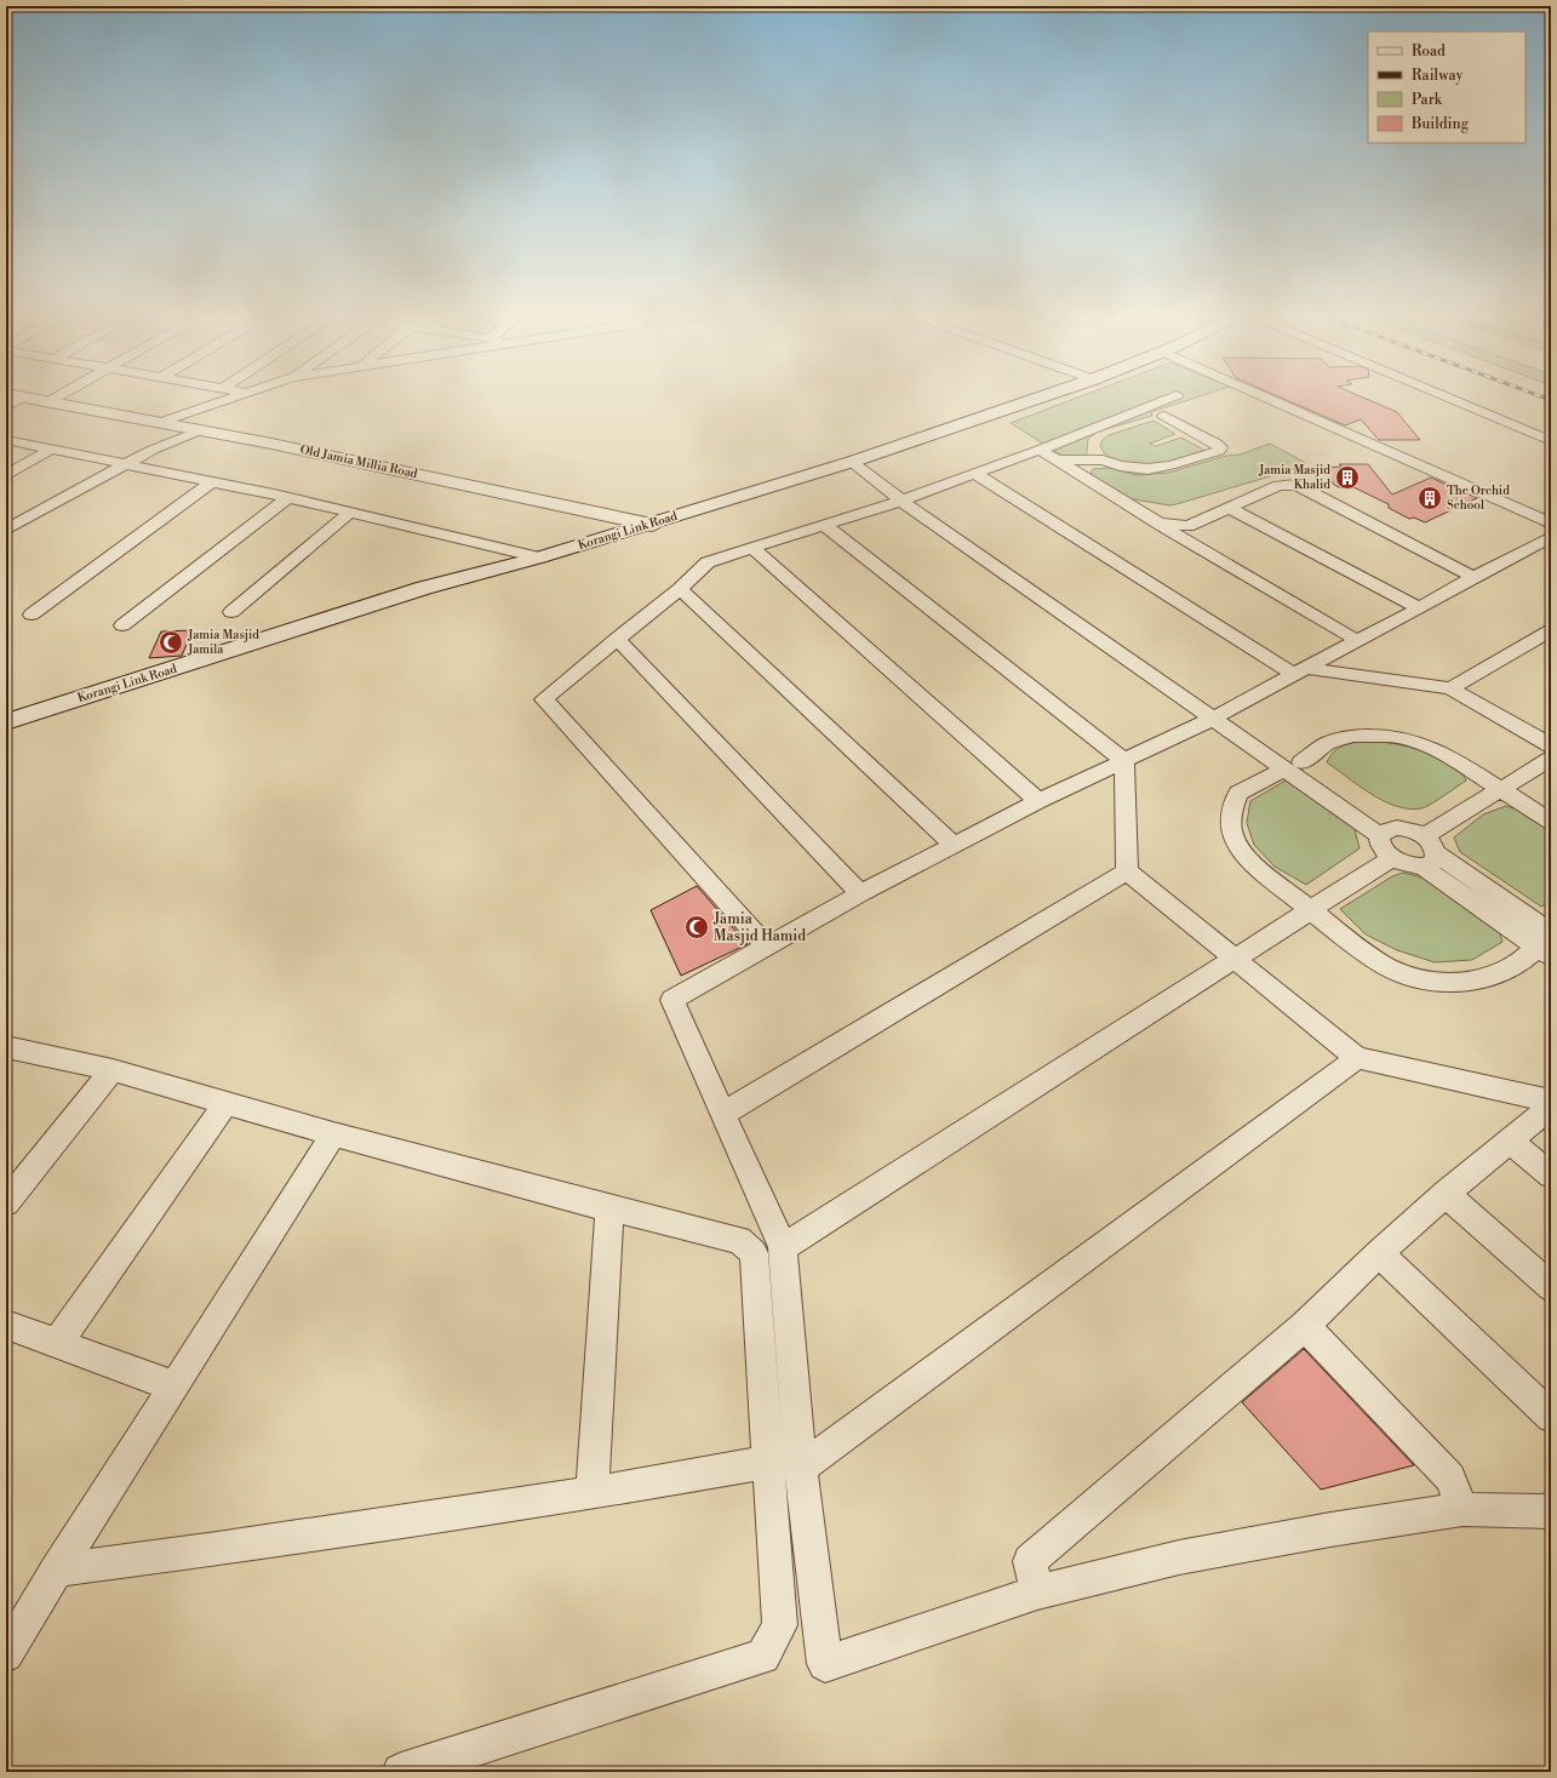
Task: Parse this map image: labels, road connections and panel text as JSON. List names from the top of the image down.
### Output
{
  "streets": {
    "main road": ["Old Jamia Millia Road", "Korangi Link Road"]
  },
  "crossings": [
    ["Old Jamia Millia Road", "Korangi Link Road"]
  ],
  "places": {
    "building": ["Jamia Masjid Khalid", "The Orchid School"],
    "mosque": ["Jamia Masjid Jamila", "Jamia Masjid Hamid"]
  },
  "legend": [
    "Road",
    "Railway",
    "Park",
    "Building"
  ]
}
